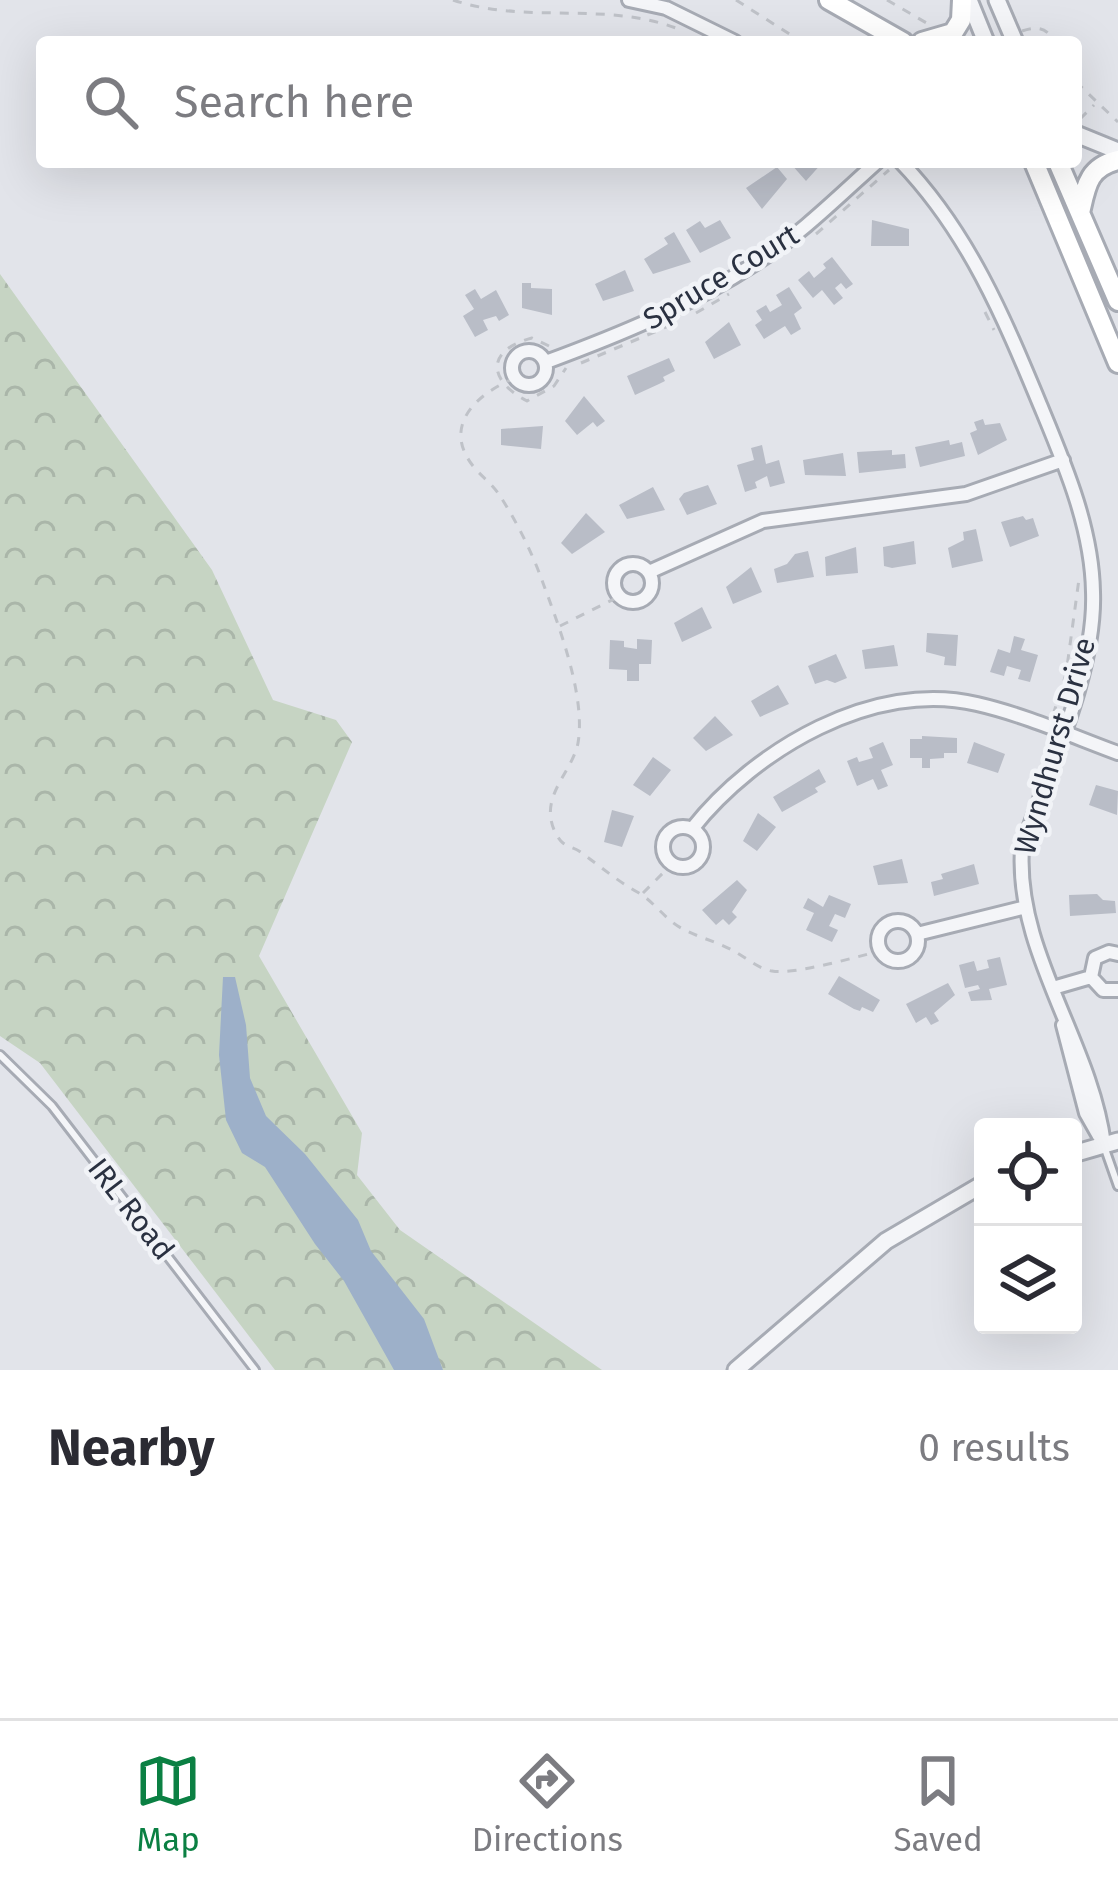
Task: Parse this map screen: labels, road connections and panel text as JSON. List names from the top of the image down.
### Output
{
  "streets": {
    "street": ["Spruce Court", "Wyndhurst Drive"],
    "lane": ["IRL Road"]
  },
  "page": {
    "search": "Search here",
    "heading": ["Nearby", "0 results"],
    "nav": ["Map", "Directions", "Saved"]
  }
}
